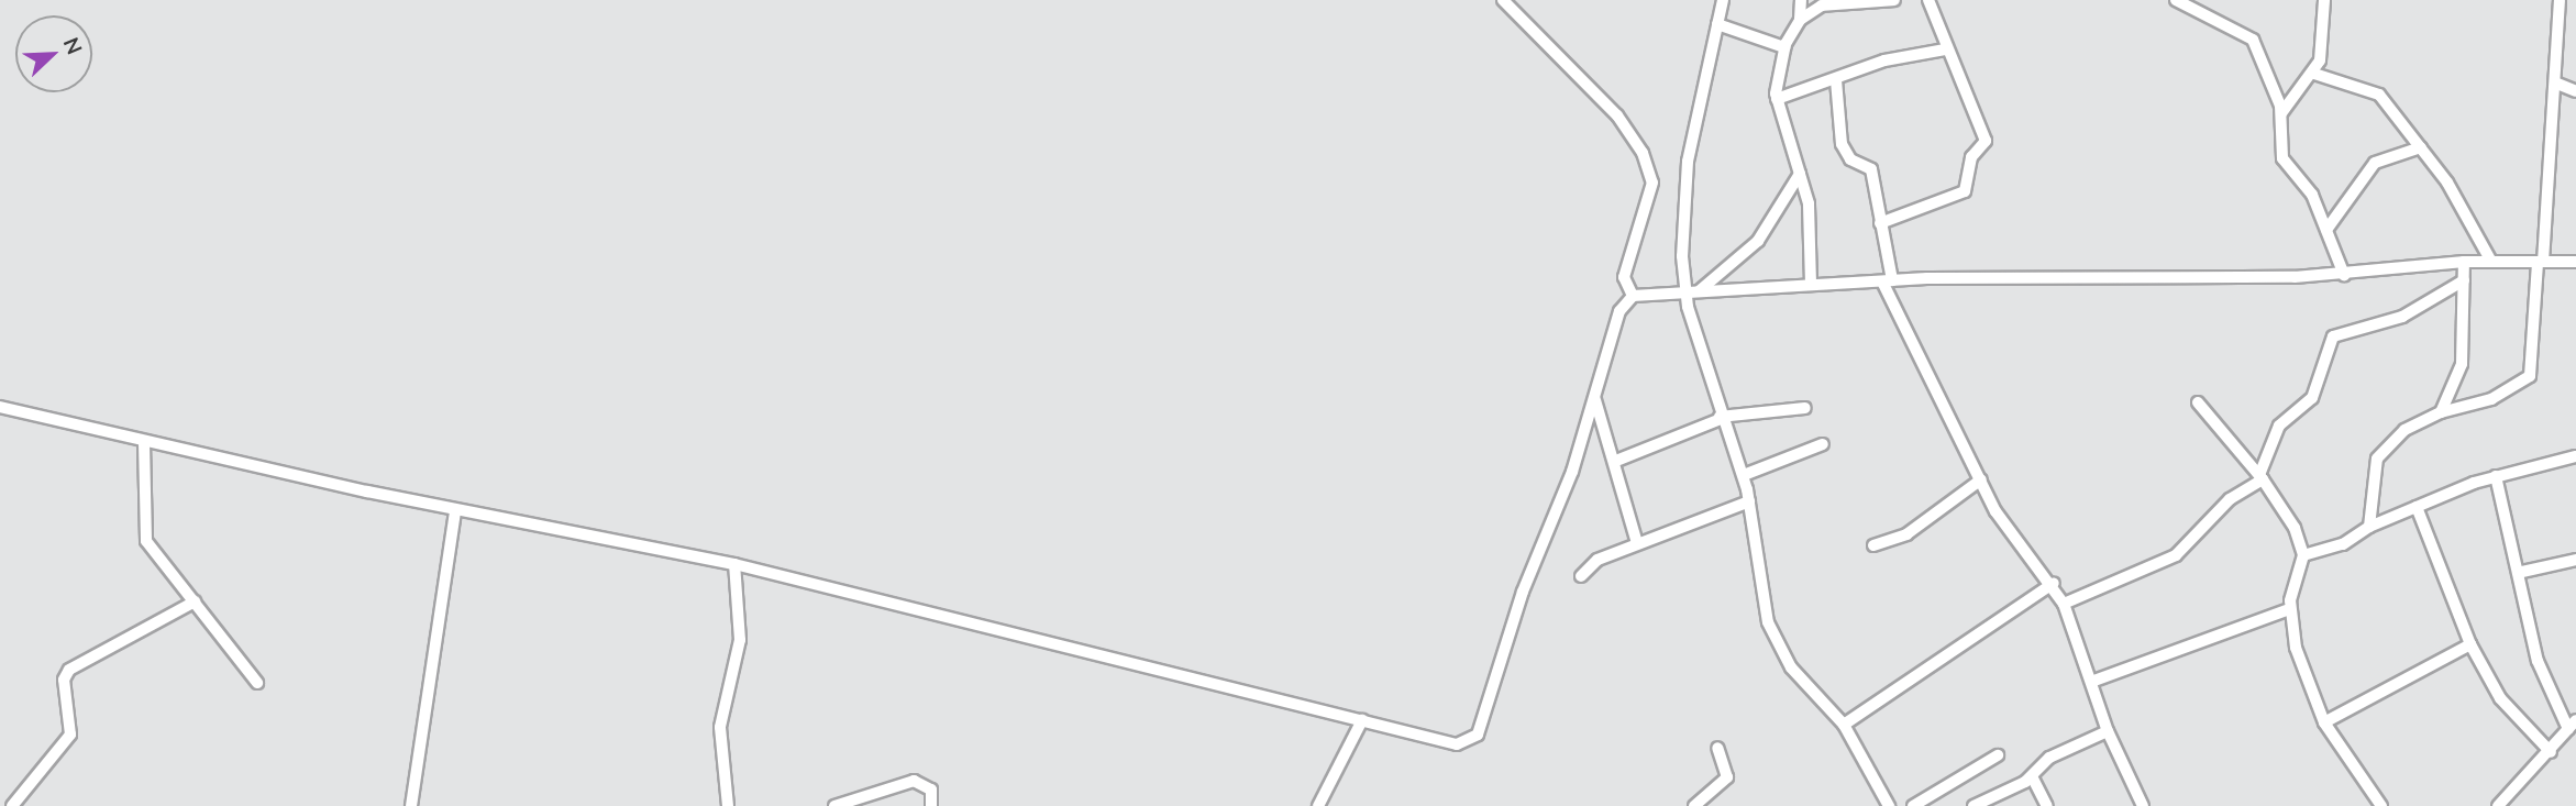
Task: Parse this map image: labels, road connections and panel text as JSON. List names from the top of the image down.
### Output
{
  "north": "top right"
}
